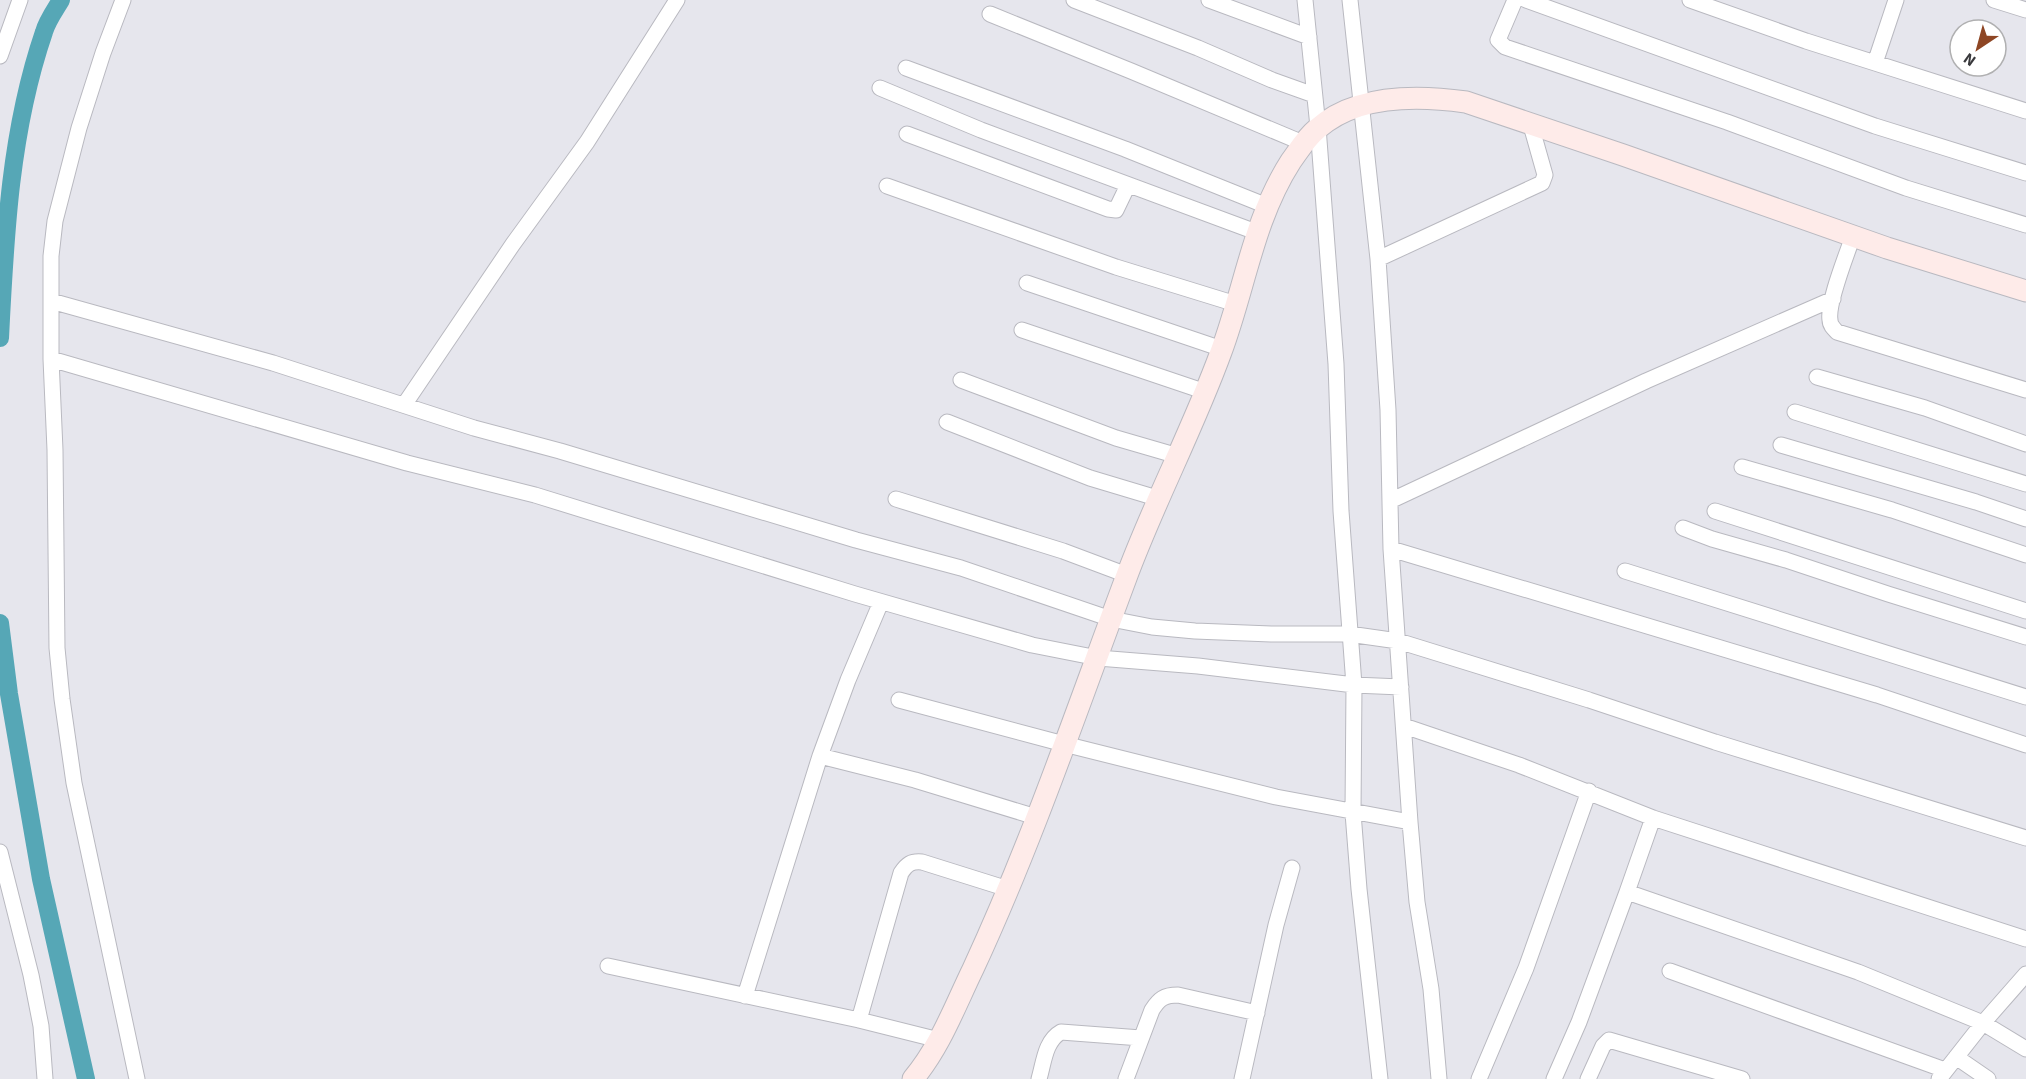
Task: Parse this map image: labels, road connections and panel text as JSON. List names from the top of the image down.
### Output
{
  "north": "bottom left"
}
